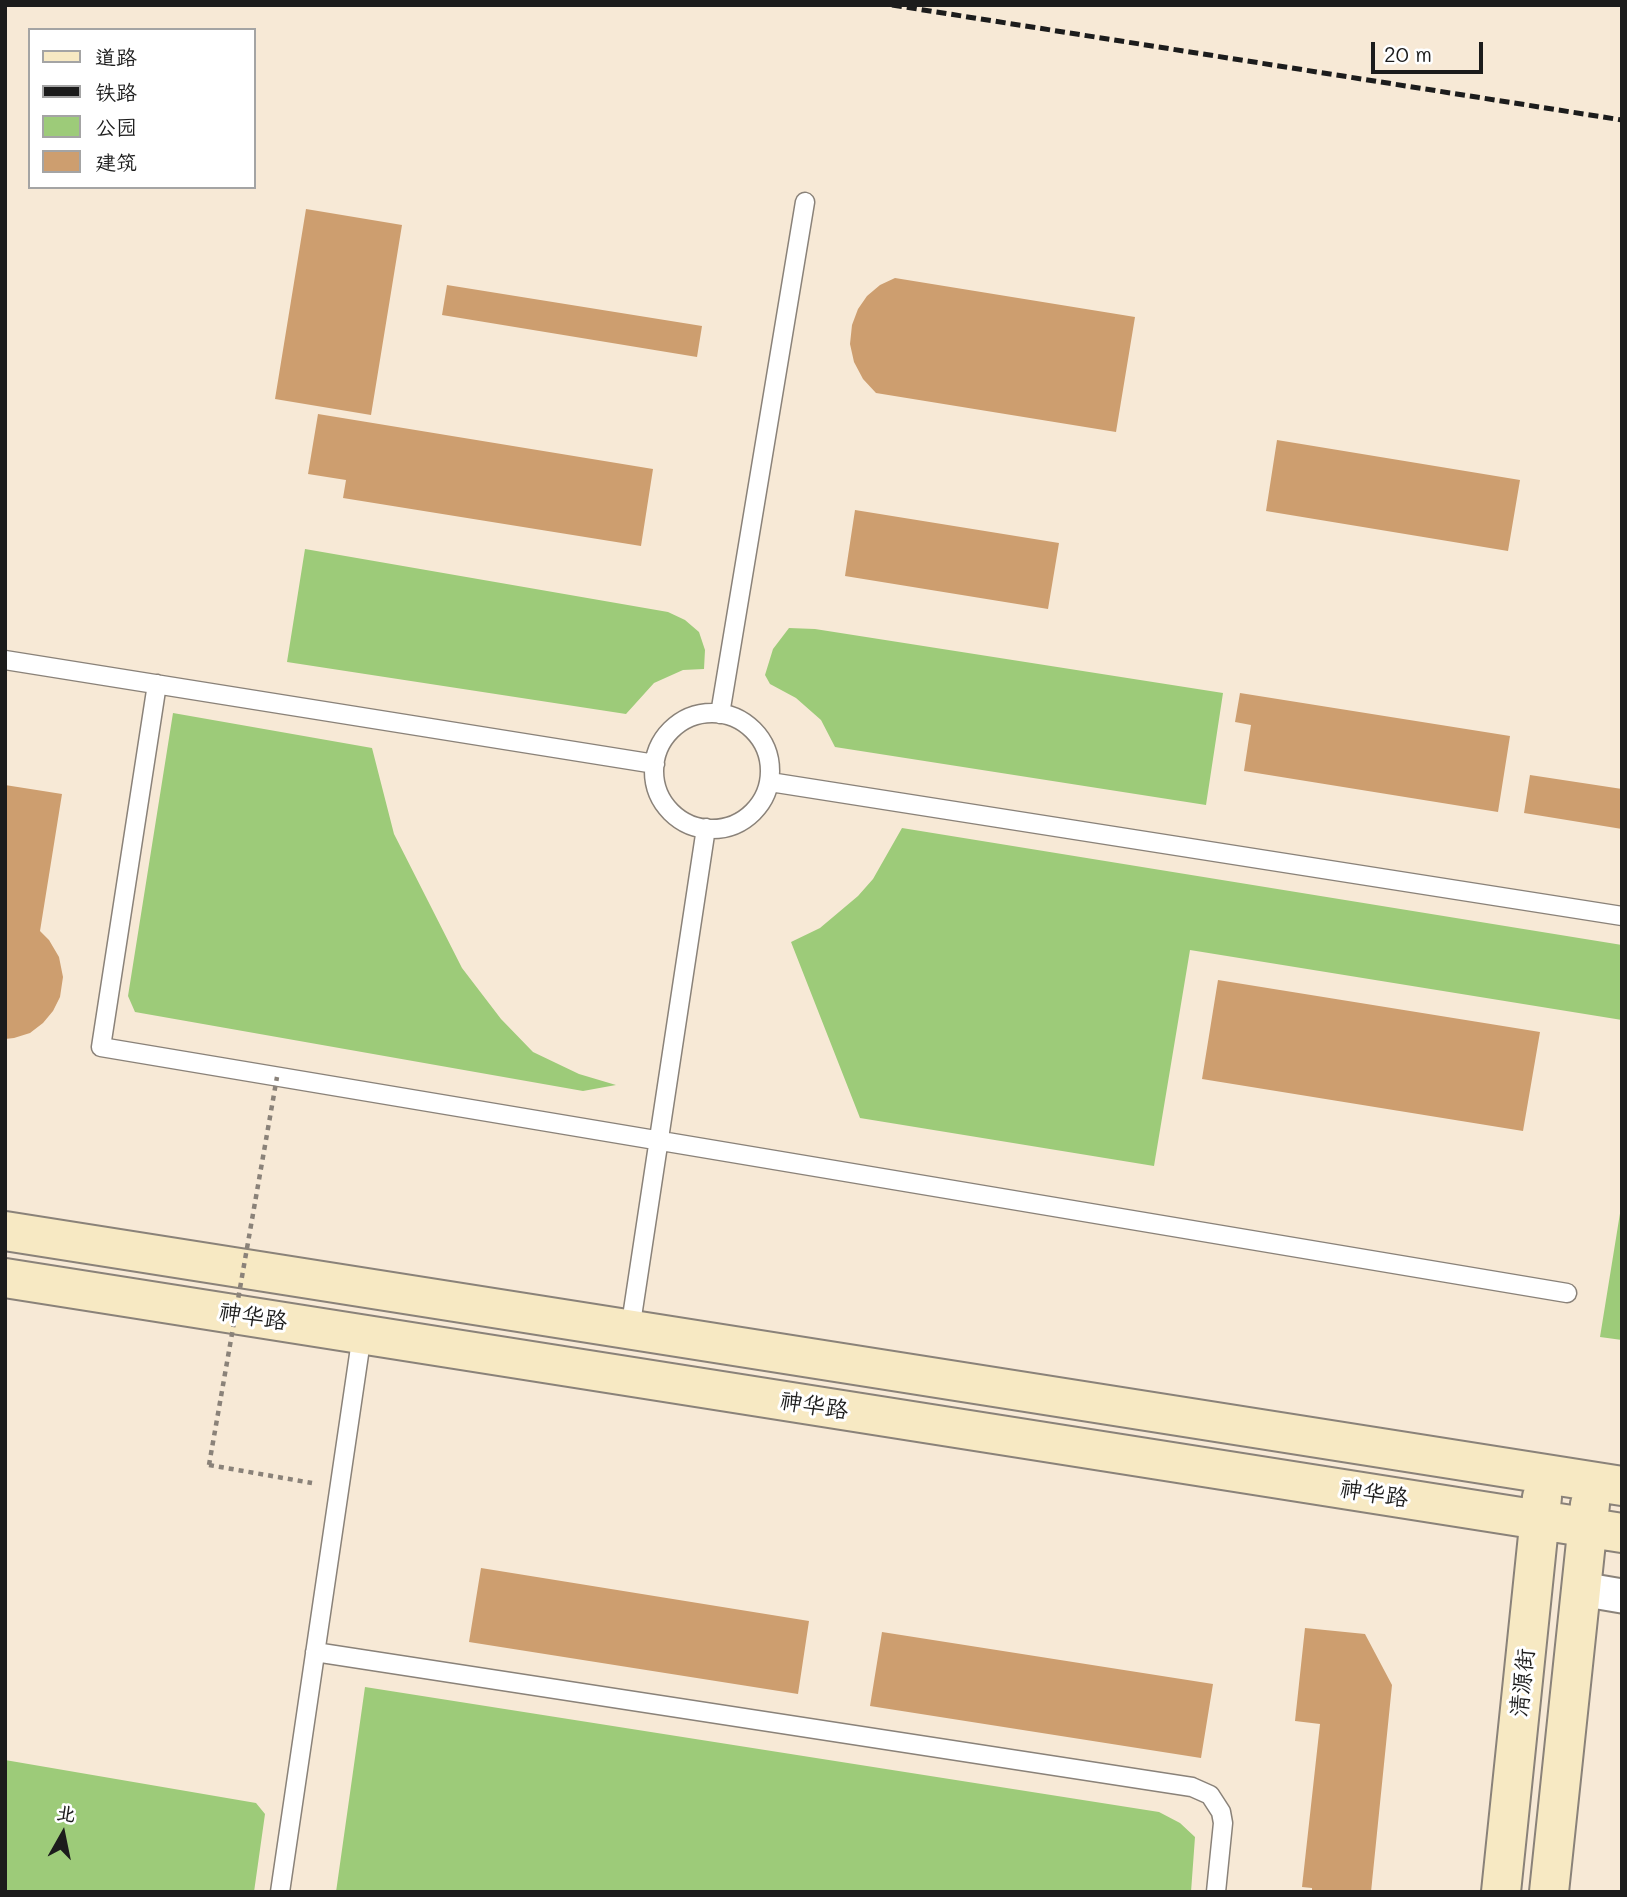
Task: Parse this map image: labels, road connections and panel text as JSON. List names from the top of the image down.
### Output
{
  "streets": {
    "main road": ["神华路", "清源街"]
  },
  "crossings": [
    ["神华路", "清源街"]
  ],
  "legend": [
    "道路",
    "铁路",
    "公园",
    "建筑"
  ],
  "scale_bar": "20 m",
  "north": "top"
}
